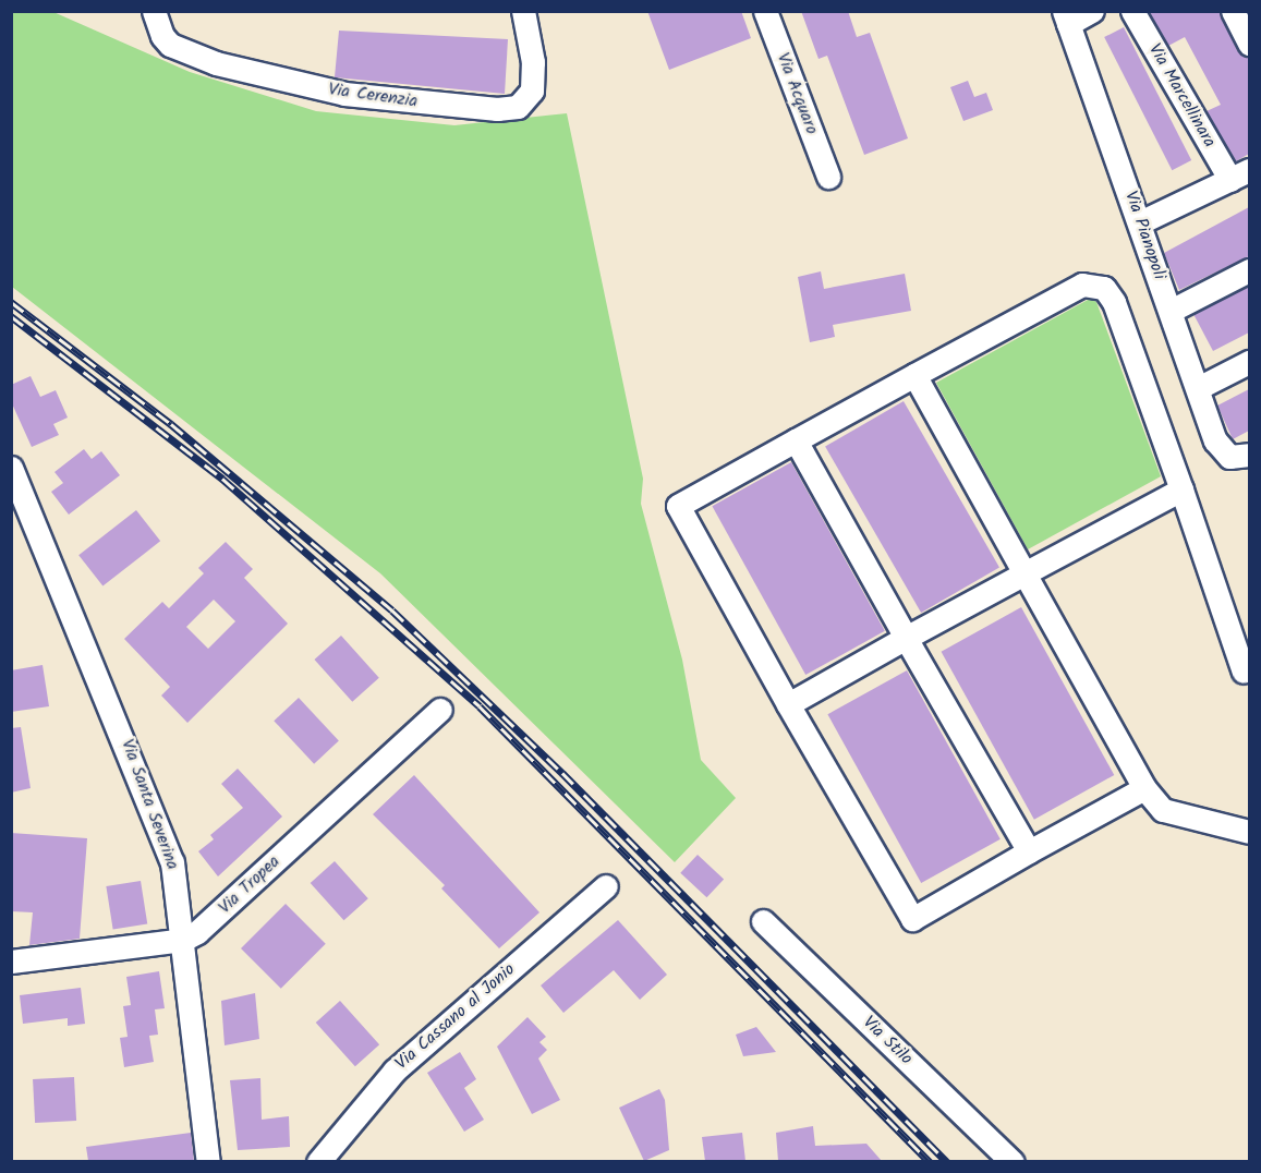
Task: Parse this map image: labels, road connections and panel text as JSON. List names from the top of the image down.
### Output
{
  "streets": {
    "street": [
      "Via Acquaro",
      "Via Cerenzia",
      "Via Marcellinara",
      "Via Pianopoli",
      "Via Santa Severina",
      "Via Tropea",
      "Via Cassano al Jonio",
      "Via Stilo"
    ]
  },
  "crossings": [
    ["Via Santa Severina", "Via Tropea"]
  ]
}
